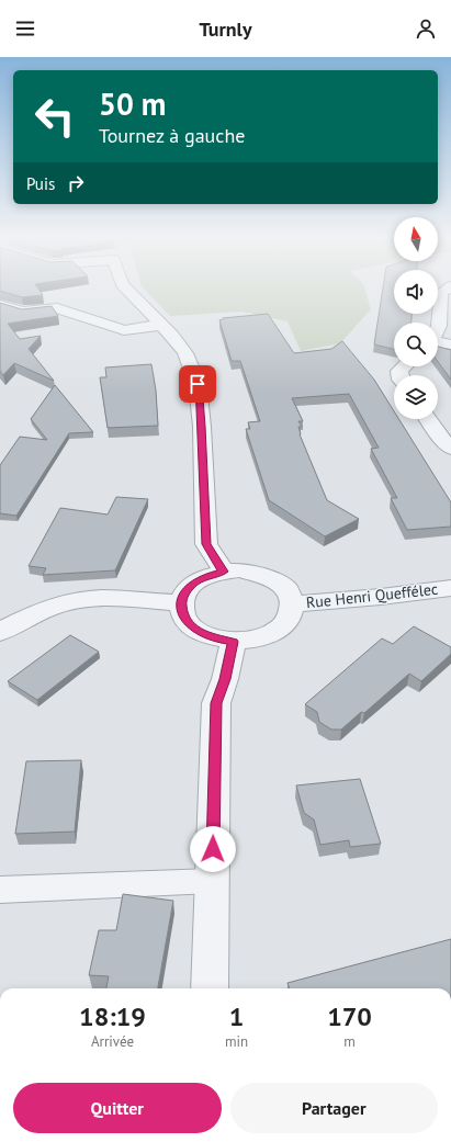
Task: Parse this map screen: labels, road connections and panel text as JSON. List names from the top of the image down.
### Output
{
  "streets": {
    "street": ["Rue Henri Queffélec"]
  },
  "north": "top",
  "page": {
    "header": "Turnly",
    "turn": ["50 m", "Tournez à gauche"],
    "then": "Puis",
    "eta": [
      "18:19",
      "Arrivée",
      "1",
      "min",
      "170",
      "m"
    ],
    "buttons": ["Quitter", "Partager"]
  }
}
